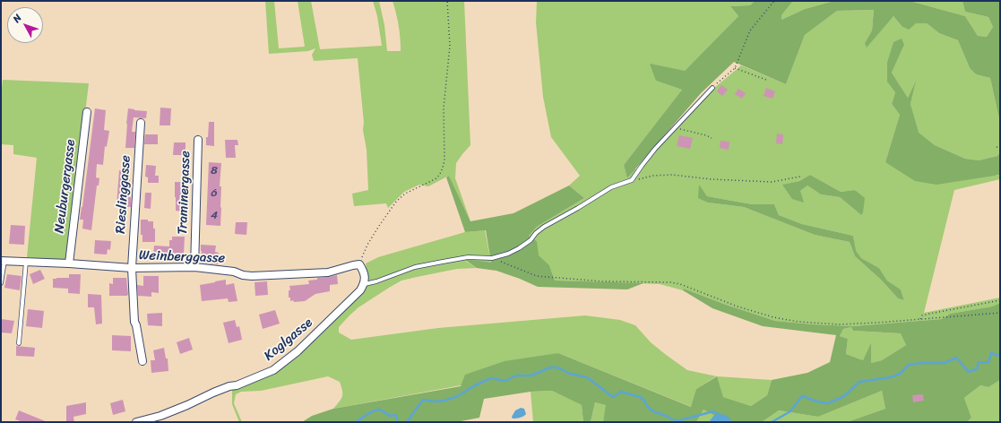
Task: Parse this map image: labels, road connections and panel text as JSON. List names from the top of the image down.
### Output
{
  "streets": {
    "street": [
      "Neuburgergasse",
      "Traminergasse",
      "Rieslinggasse",
      "Weinberggasse",
      "Koglgasse"
    ]
  },
  "crossings": [
    ["Neuburgergasse", "Weinberggasse"],
    ["Traminergasse", "Weinberggasse"],
    ["Rieslinggasse", "Weinberggasse"]
  ],
  "house_numbers": ["8", "6", "4"],
  "north": "top left"
}
